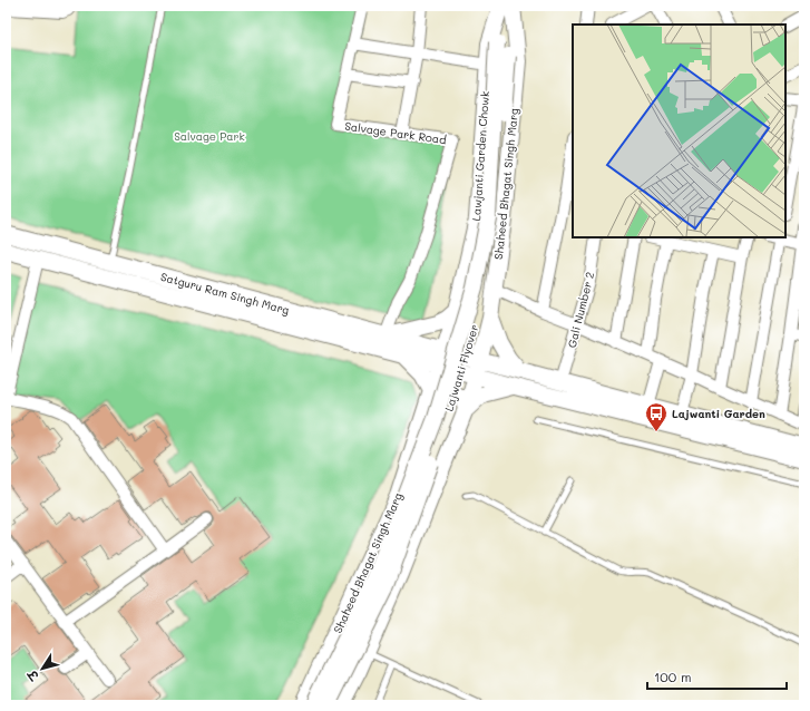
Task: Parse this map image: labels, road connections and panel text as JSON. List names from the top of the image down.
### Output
{
  "streets": {
    "main road": [
      "Lawjanti Garden Chowk",
      "Shaheed Bhagat Singh Marg",
      "Satguru Ram Singh Marg",
      "Lajwanti Flyover"
    ],
    "street": ["Salvage Park Road", "Gali Number 2"]
  },
  "crossings": [
    ["Salvage Park Road", "Satguru Ram Singh Marg"],
    ["Lawjanti Garden Chowk", "Shaheed Bhagat Singh Marg"],
    ["Lawjanti Garden Chowk", "Satguru Ram Singh Marg"],
    ["Lawjanti Garden Chowk", "Lajwanti Flyover"],
    ["Shaheed Bhagat Singh Marg", "Satguru Ram Singh Marg"],
    ["Shaheed Bhagat Singh Marg", "Lajwanti Flyover"]
  ],
  "parks": ["Salvage Park"],
  "places": {
    "bus stop": ["Lajwanti Garden"]
  },
  "scale_bar": "100 m",
  "north": "bottom left"
}
